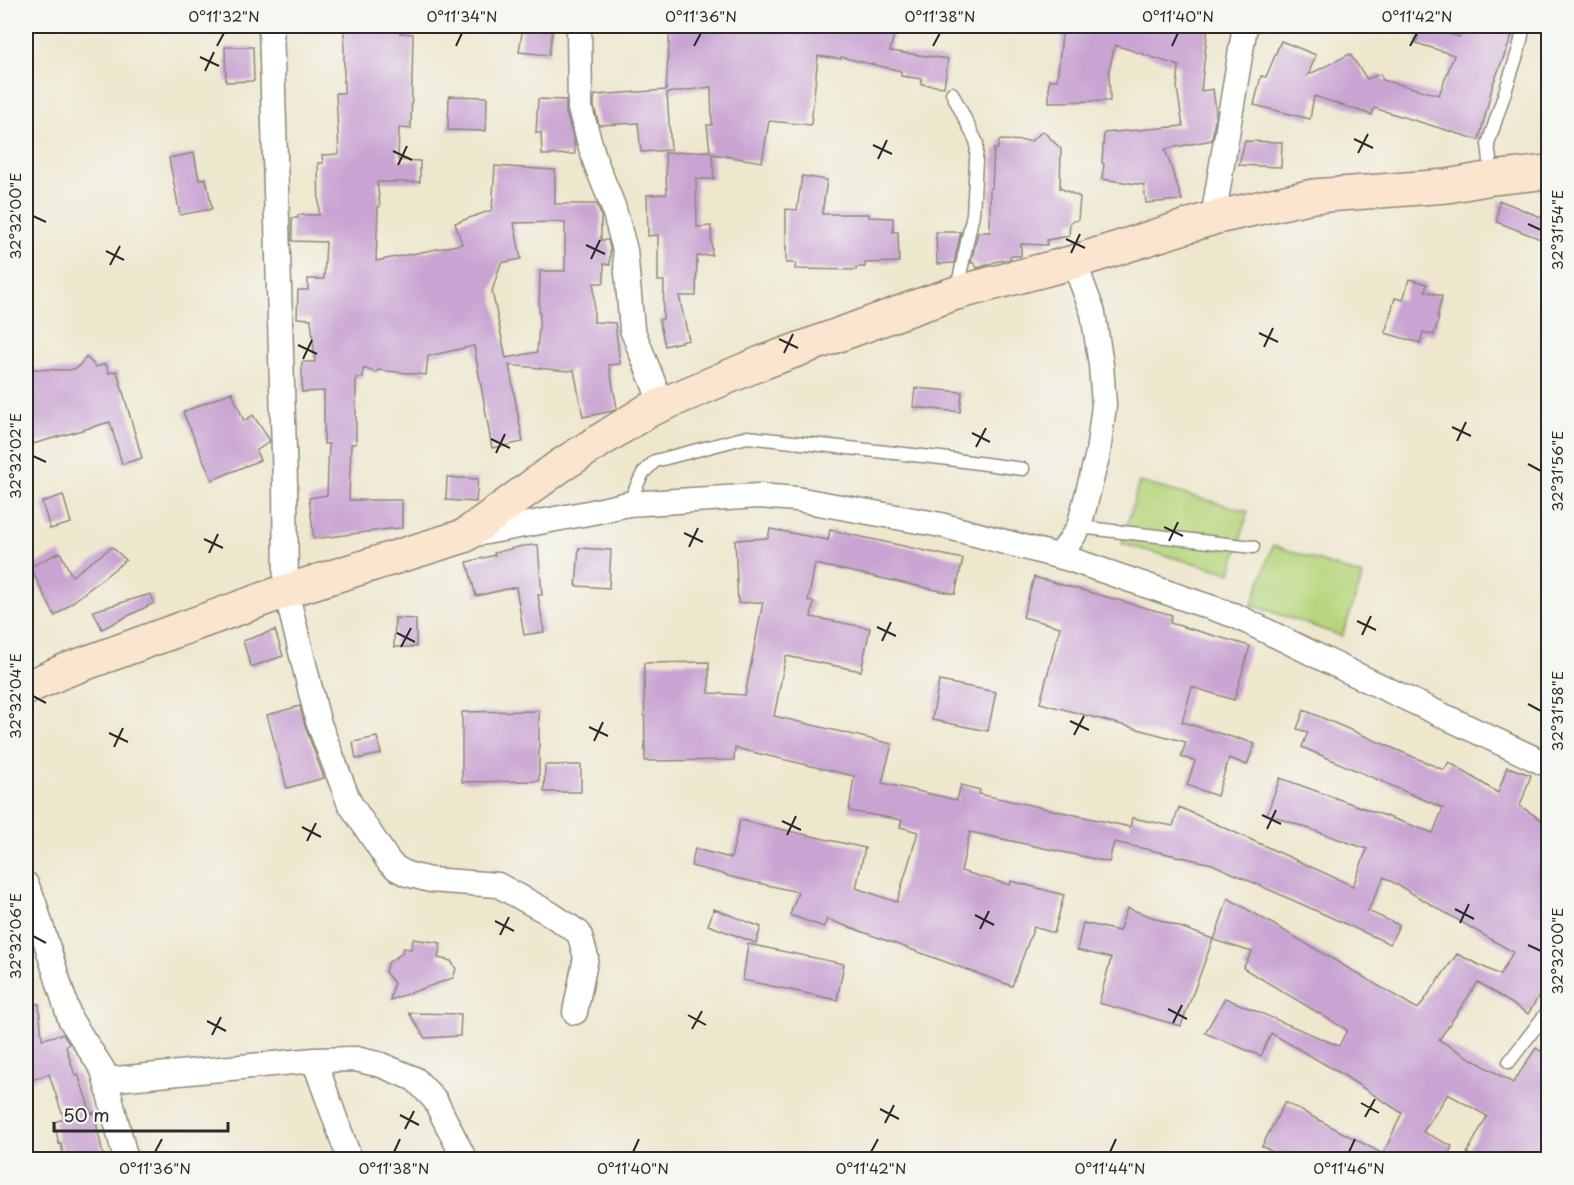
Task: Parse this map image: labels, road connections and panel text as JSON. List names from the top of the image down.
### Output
{
  "scale_bar": "50 m",
  "coordinates": [
    "0°11'32\"N",
    "0°11'34\"N",
    "0°11'36\"N",
    "0°11'38\"N",
    "0°11'40\"N",
    "0°11'42\"N",
    "32°32'00\"E",
    "32°31'54\"E",
    "32°32'02\"E",
    "32°31'56\"E",
    "32°32'04\"E",
    "32°31'58\"E",
    "32°32'06\"E",
    "0°11'44\"N",
    "0°11'46\"N"
  ]
}
